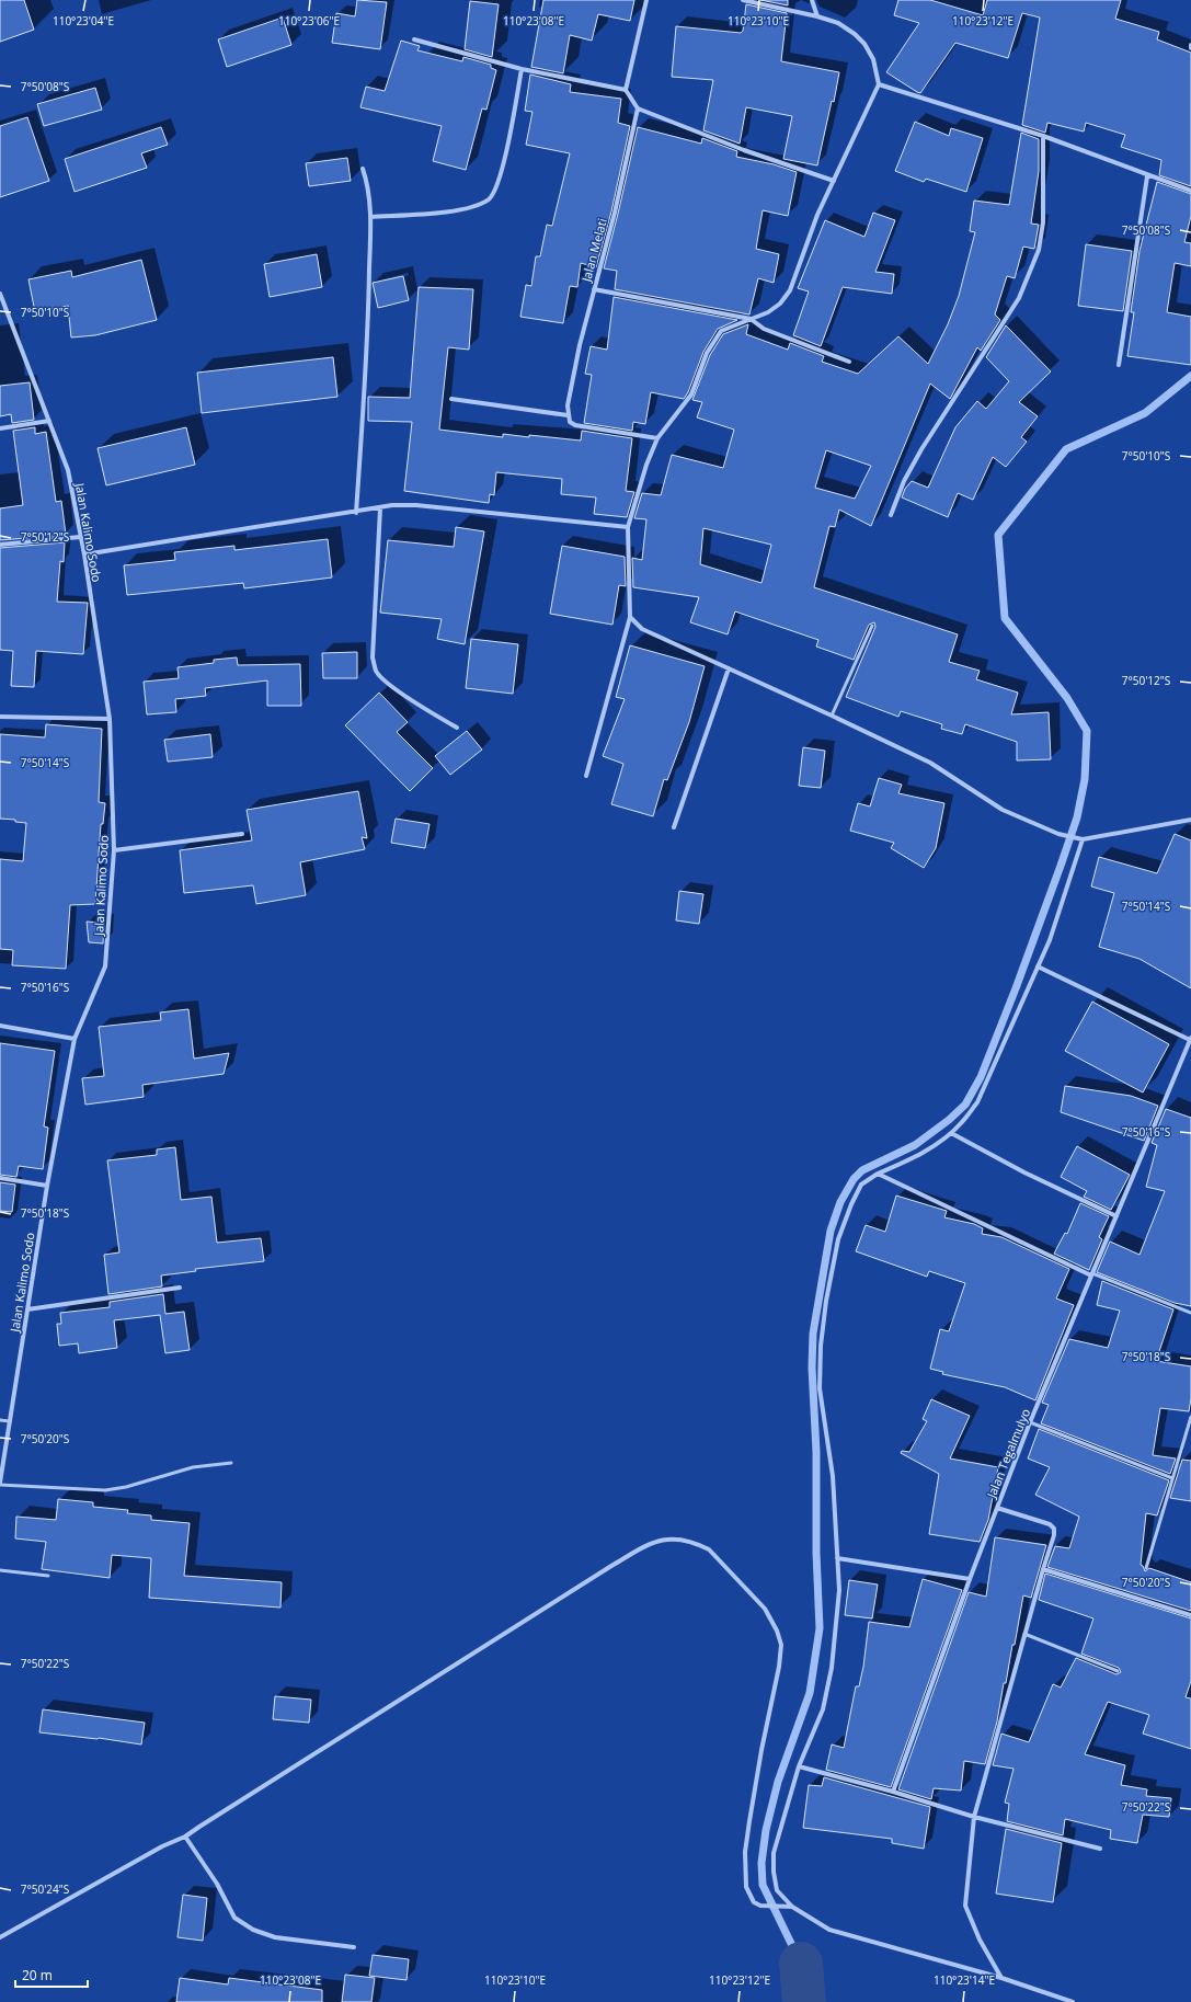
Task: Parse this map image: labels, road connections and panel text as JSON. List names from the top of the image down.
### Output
{
  "streets": {
    "street": ["Jalan Melati", "Jalan Kalimo Sodo", "Jalan Tegalmulyo"]
  },
  "scale_bar": "20 m",
  "coordinates": [
    "110°23'04\"E",
    "110°23'06\"E",
    "110°23'08\"E",
    "110°23'10\"E",
    "110°23'12\"E",
    "7°50'08\"S",
    "7°50'10\"S",
    "7°50'12\"S",
    "7°50'14\"S",
    "7°50'16\"S",
    "7°50'18\"S",
    "7°50'20\"S",
    "7°50'22\"S",
    "7°50'24\"S",
    "110°23'14\"E"
  ]
}
